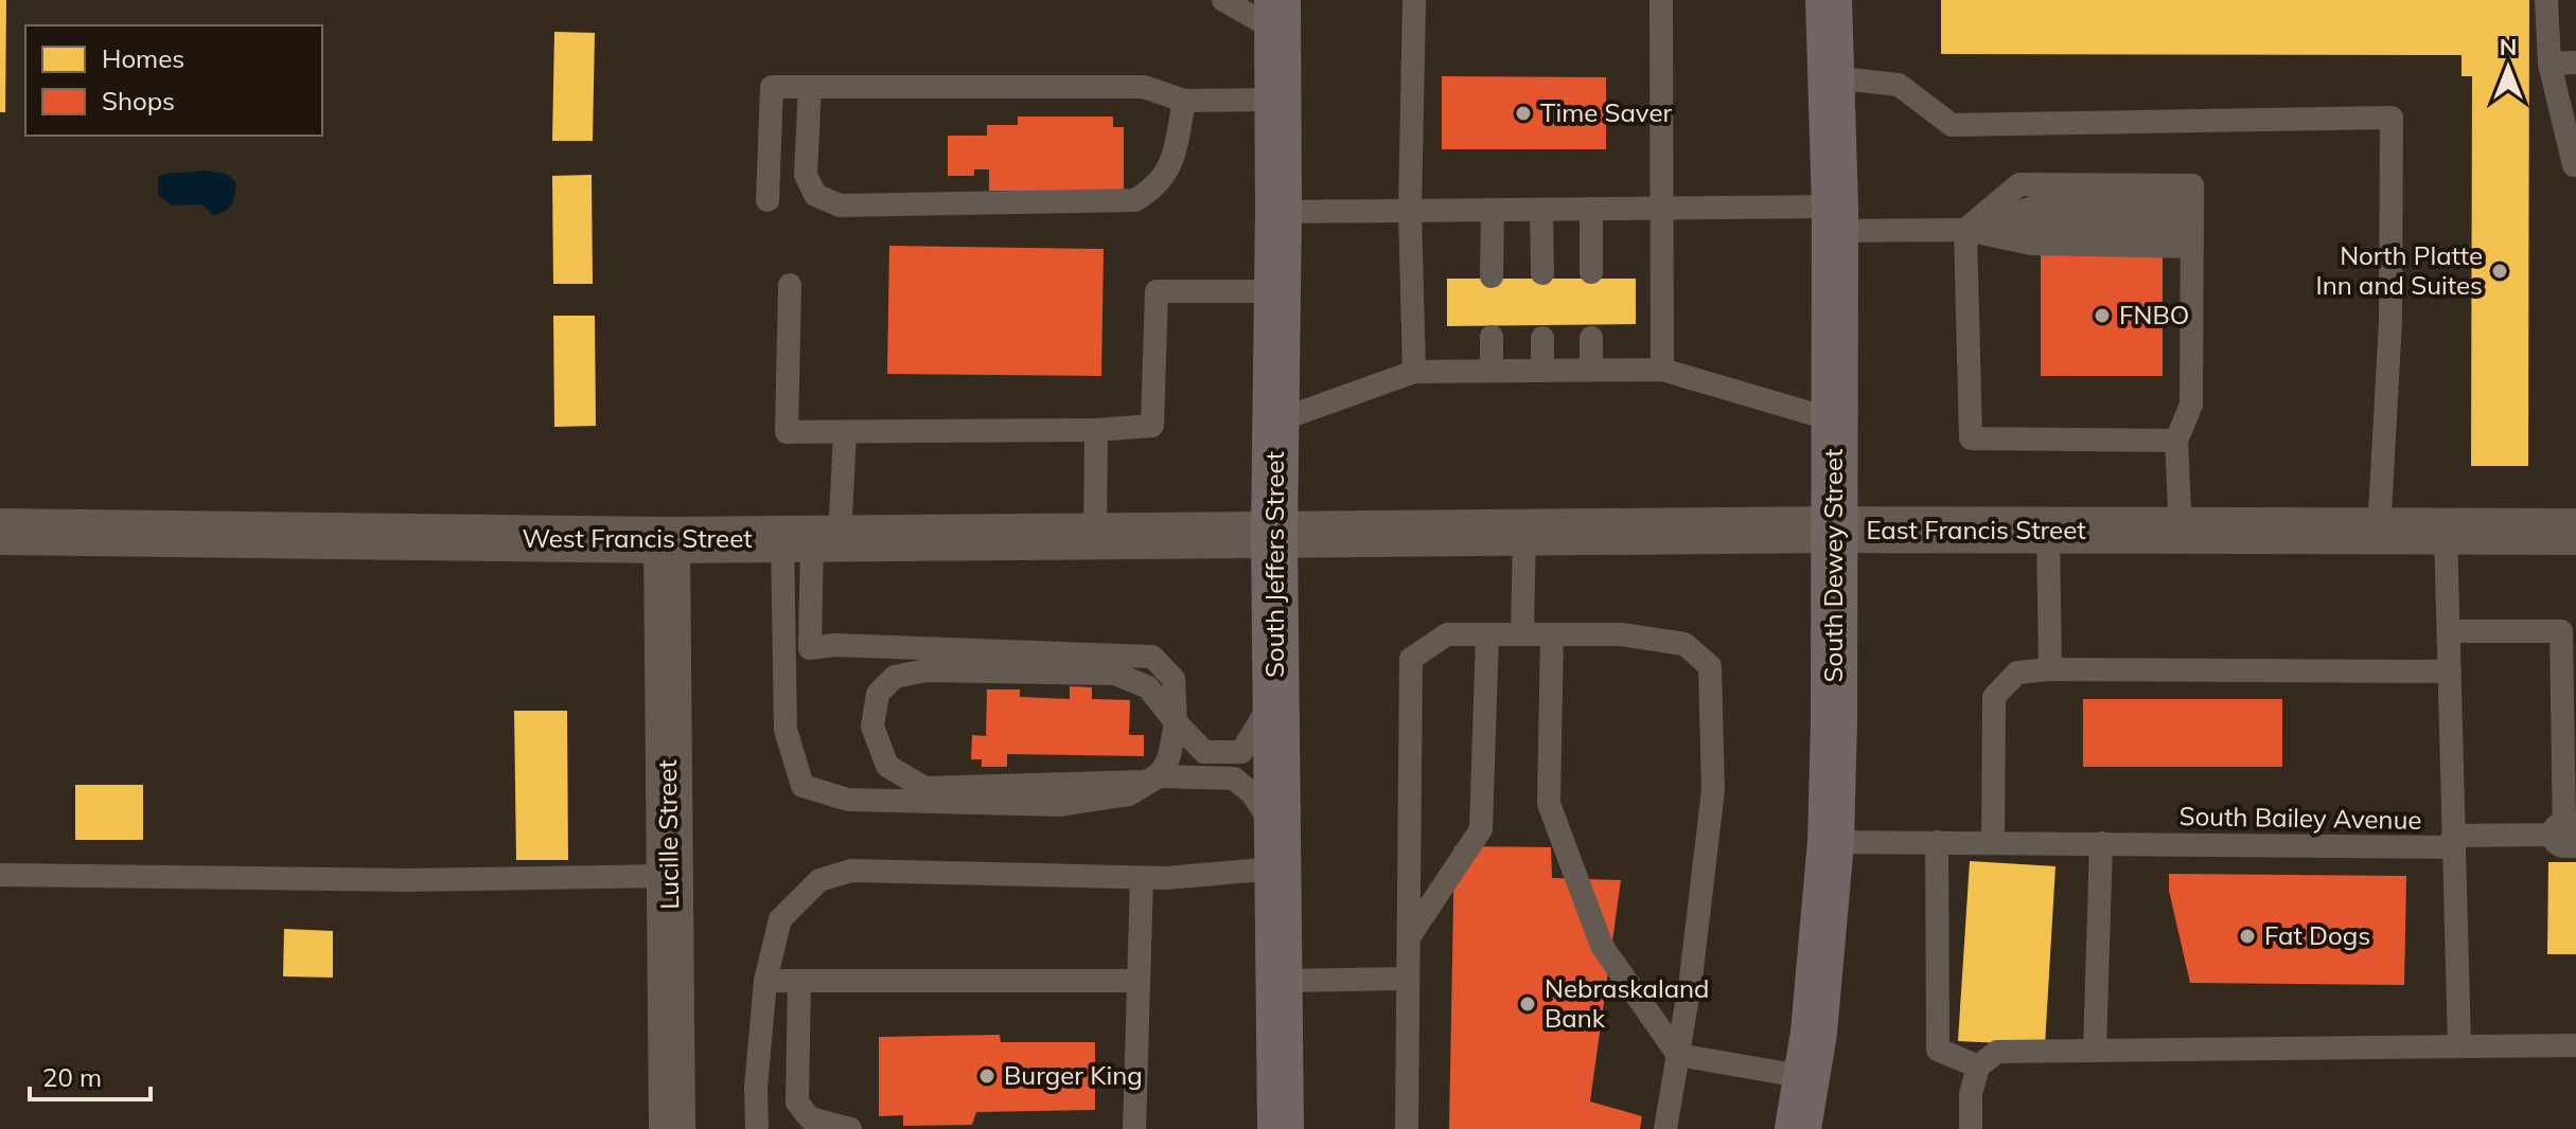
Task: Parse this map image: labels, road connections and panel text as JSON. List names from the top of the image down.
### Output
{
  "streets": {
    "highway": ["South Jeffers Street", "South Dewey Street"],
    "street": ["East Francis Street", "West Francis Street", "Lucille Street"],
    "lane": ["South Bailey Avenue"]
  },
  "crossings": [
    ["East Francis Street", "West Francis Street"],
    ["East Francis Street", "South Jeffers Street"],
    ["East Francis Street", "South Dewey Street"],
    ["East Francis Street", "South Bailey Avenue"],
    ["West Francis Street", "South Jeffers Street"],
    ["West Francis Street", "Lucille Street"],
    ["South Dewey Street", "South Bailey Avenue"]
  ],
  "places": [
    "Time Saver",
    "North Platte Inn and Suites",
    "FNBO",
    "Fat Dogs",
    "Nebraskaland Bank",
    "Burger King"
  ],
  "legend": ["Homes", "Shops"],
  "scale_bar": "20 m",
  "north": "top"
}
